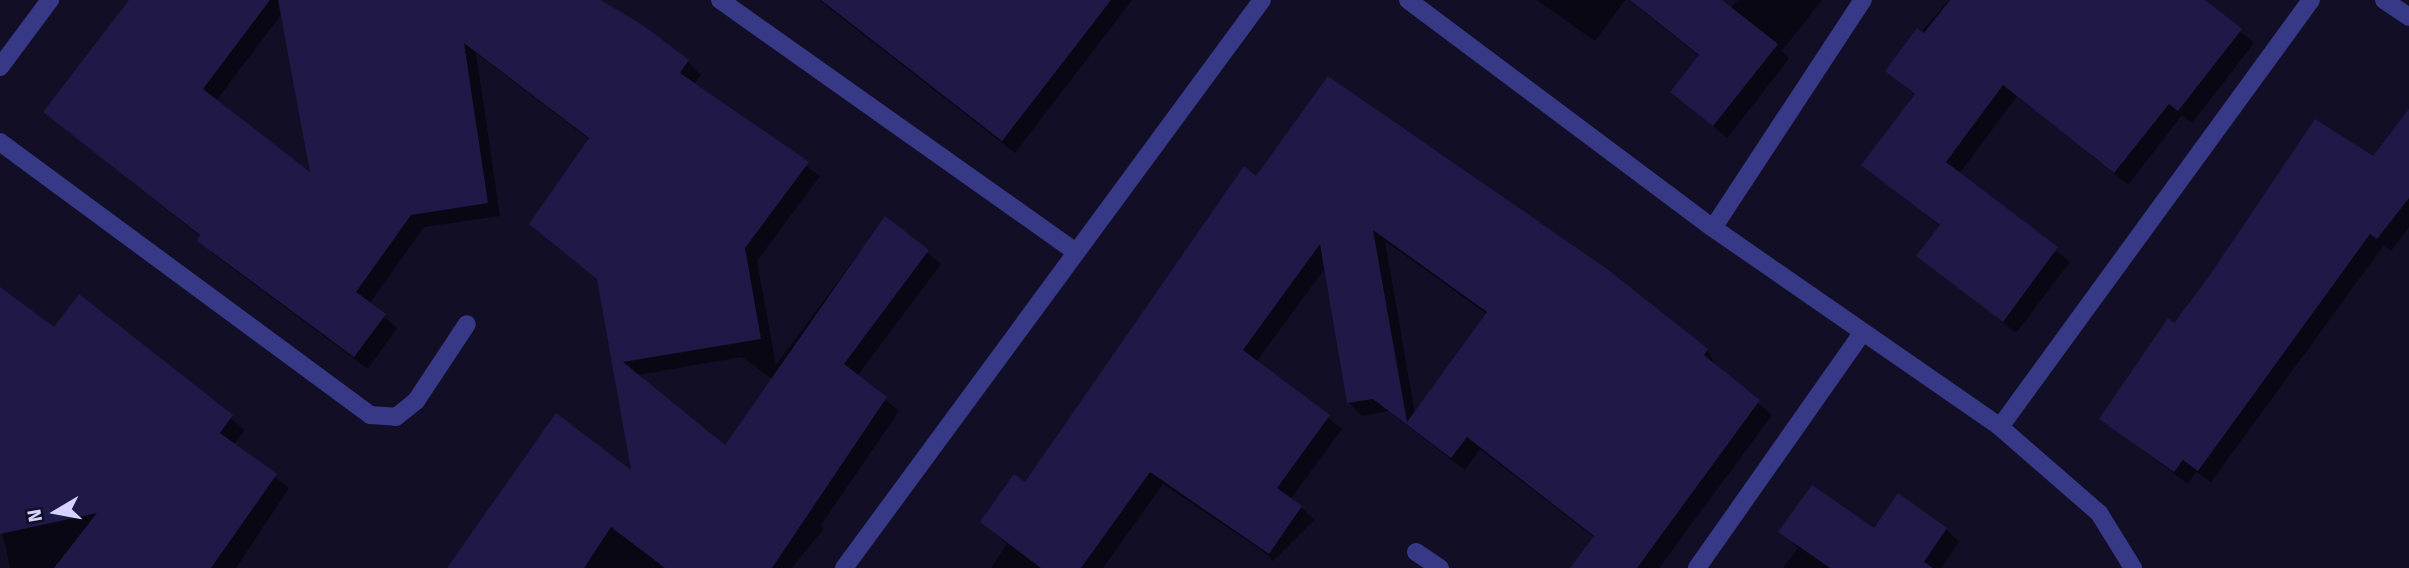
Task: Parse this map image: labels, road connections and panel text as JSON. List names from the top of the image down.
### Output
{
  "north": "left"
}
